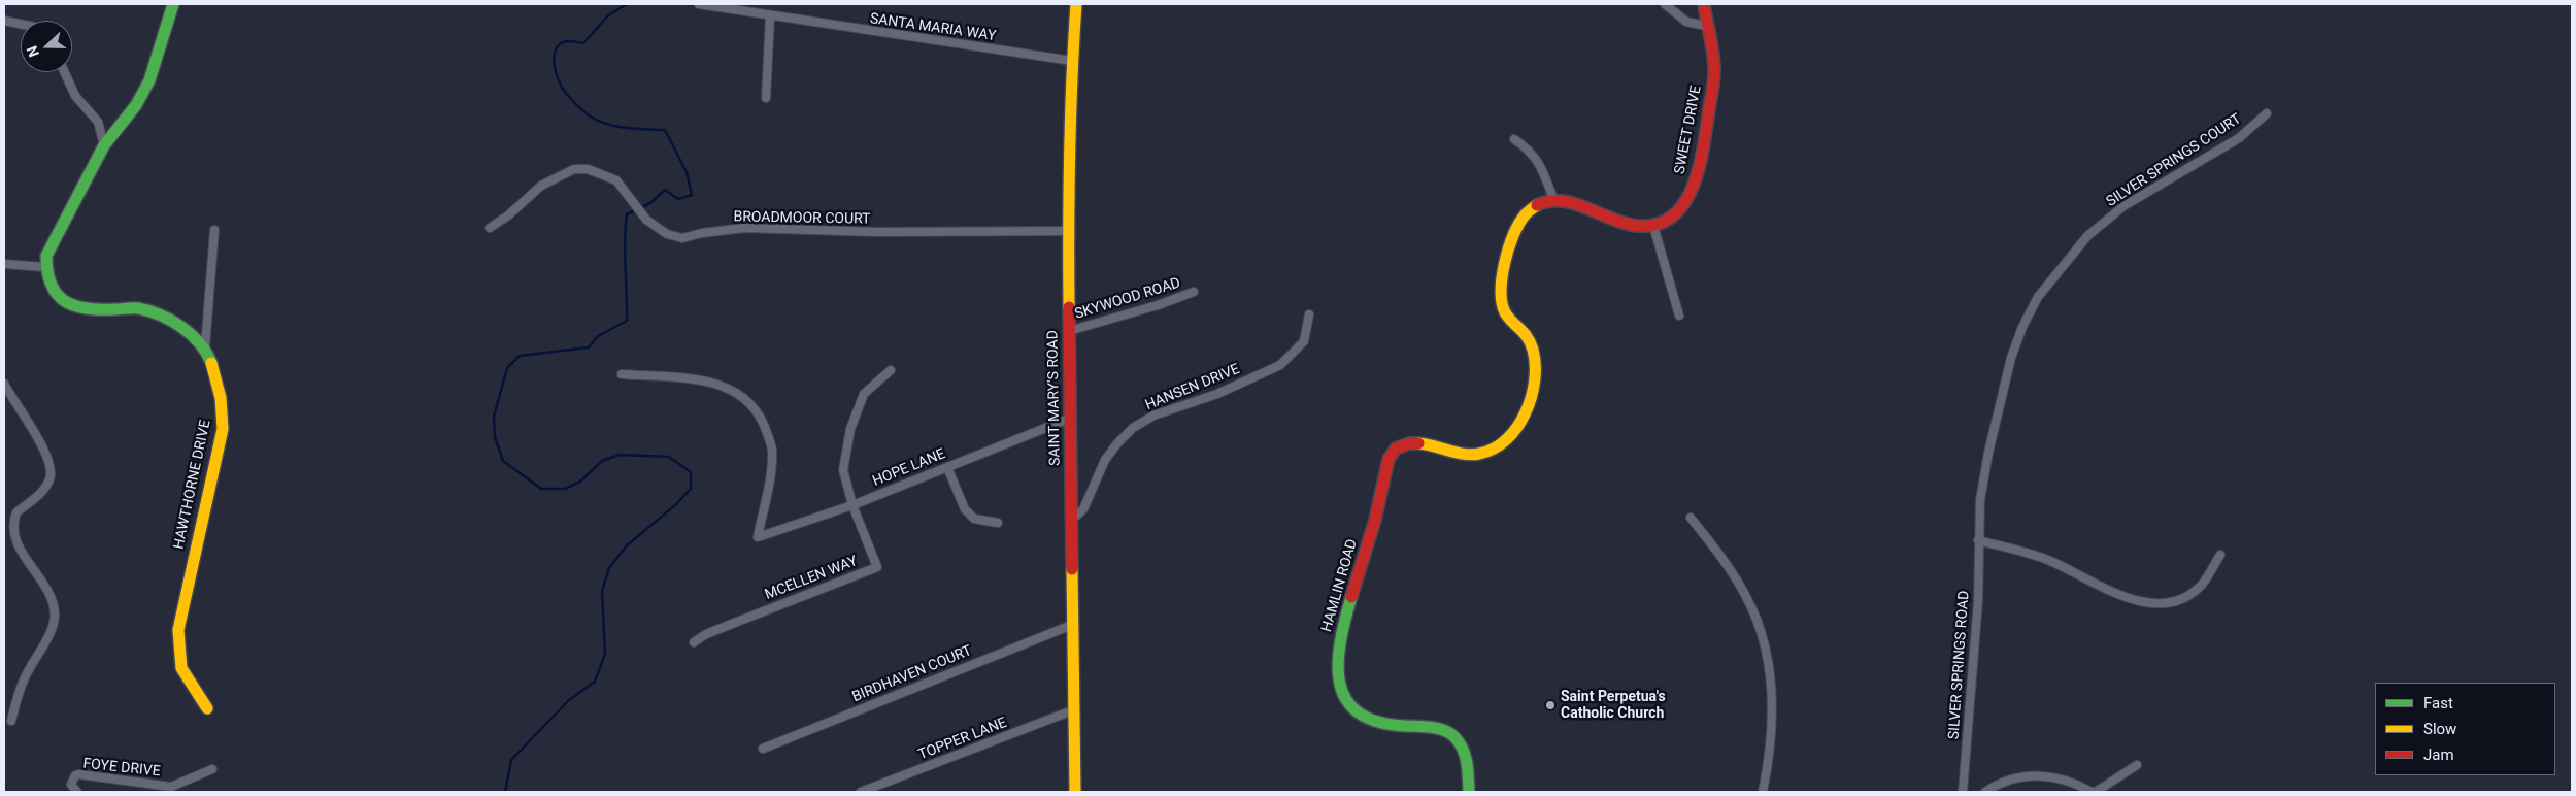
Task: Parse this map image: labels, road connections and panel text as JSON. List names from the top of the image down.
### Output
{
  "streets": {
    "street": [
      "SANTA MARIA WAY",
      "SWEET DRIVE",
      "SILVER SPRINGS COURT",
      "BROADMOOR COURT",
      "SKYWOOD ROAD",
      "HANSEN DRIVE",
      "SAINT MARY'S ROAD",
      "HOPE LANE",
      "HAWTHORNE DRIVE",
      "MCELLEN WAY",
      "HAMLIN ROAD",
      "SILVER SPRINGS ROAD",
      "BIRDHAVEN COURT",
      "TOPPER LANE",
      "FOYE DRIVE"
    ]
  },
  "crossings": [
    ["SANTA MARIA WAY", "SAINT MARY'S ROAD"],
    ["SILVER SPRINGS COURT", "SILVER SPRINGS ROAD"],
    ["BROADMOOR COURT", "SAINT MARY'S ROAD"],
    ["SKYWOOD ROAD", "SAINT MARY'S ROAD"],
    ["HANSEN DRIVE", "SAINT MARY'S ROAD"],
    ["SAINT MARY'S ROAD", "HOPE LANE"],
    ["SAINT MARY'S ROAD", "BIRDHAVEN COURT"],
    ["SAINT MARY'S ROAD", "TOPPER LANE"],
    ["HOPE LANE", "MCELLEN WAY"]
  ],
  "places": ["Saint Perpetua's Catholic Church"],
  "legend": ["Fast", "Slow", "Jam"],
  "north": "left"
}
